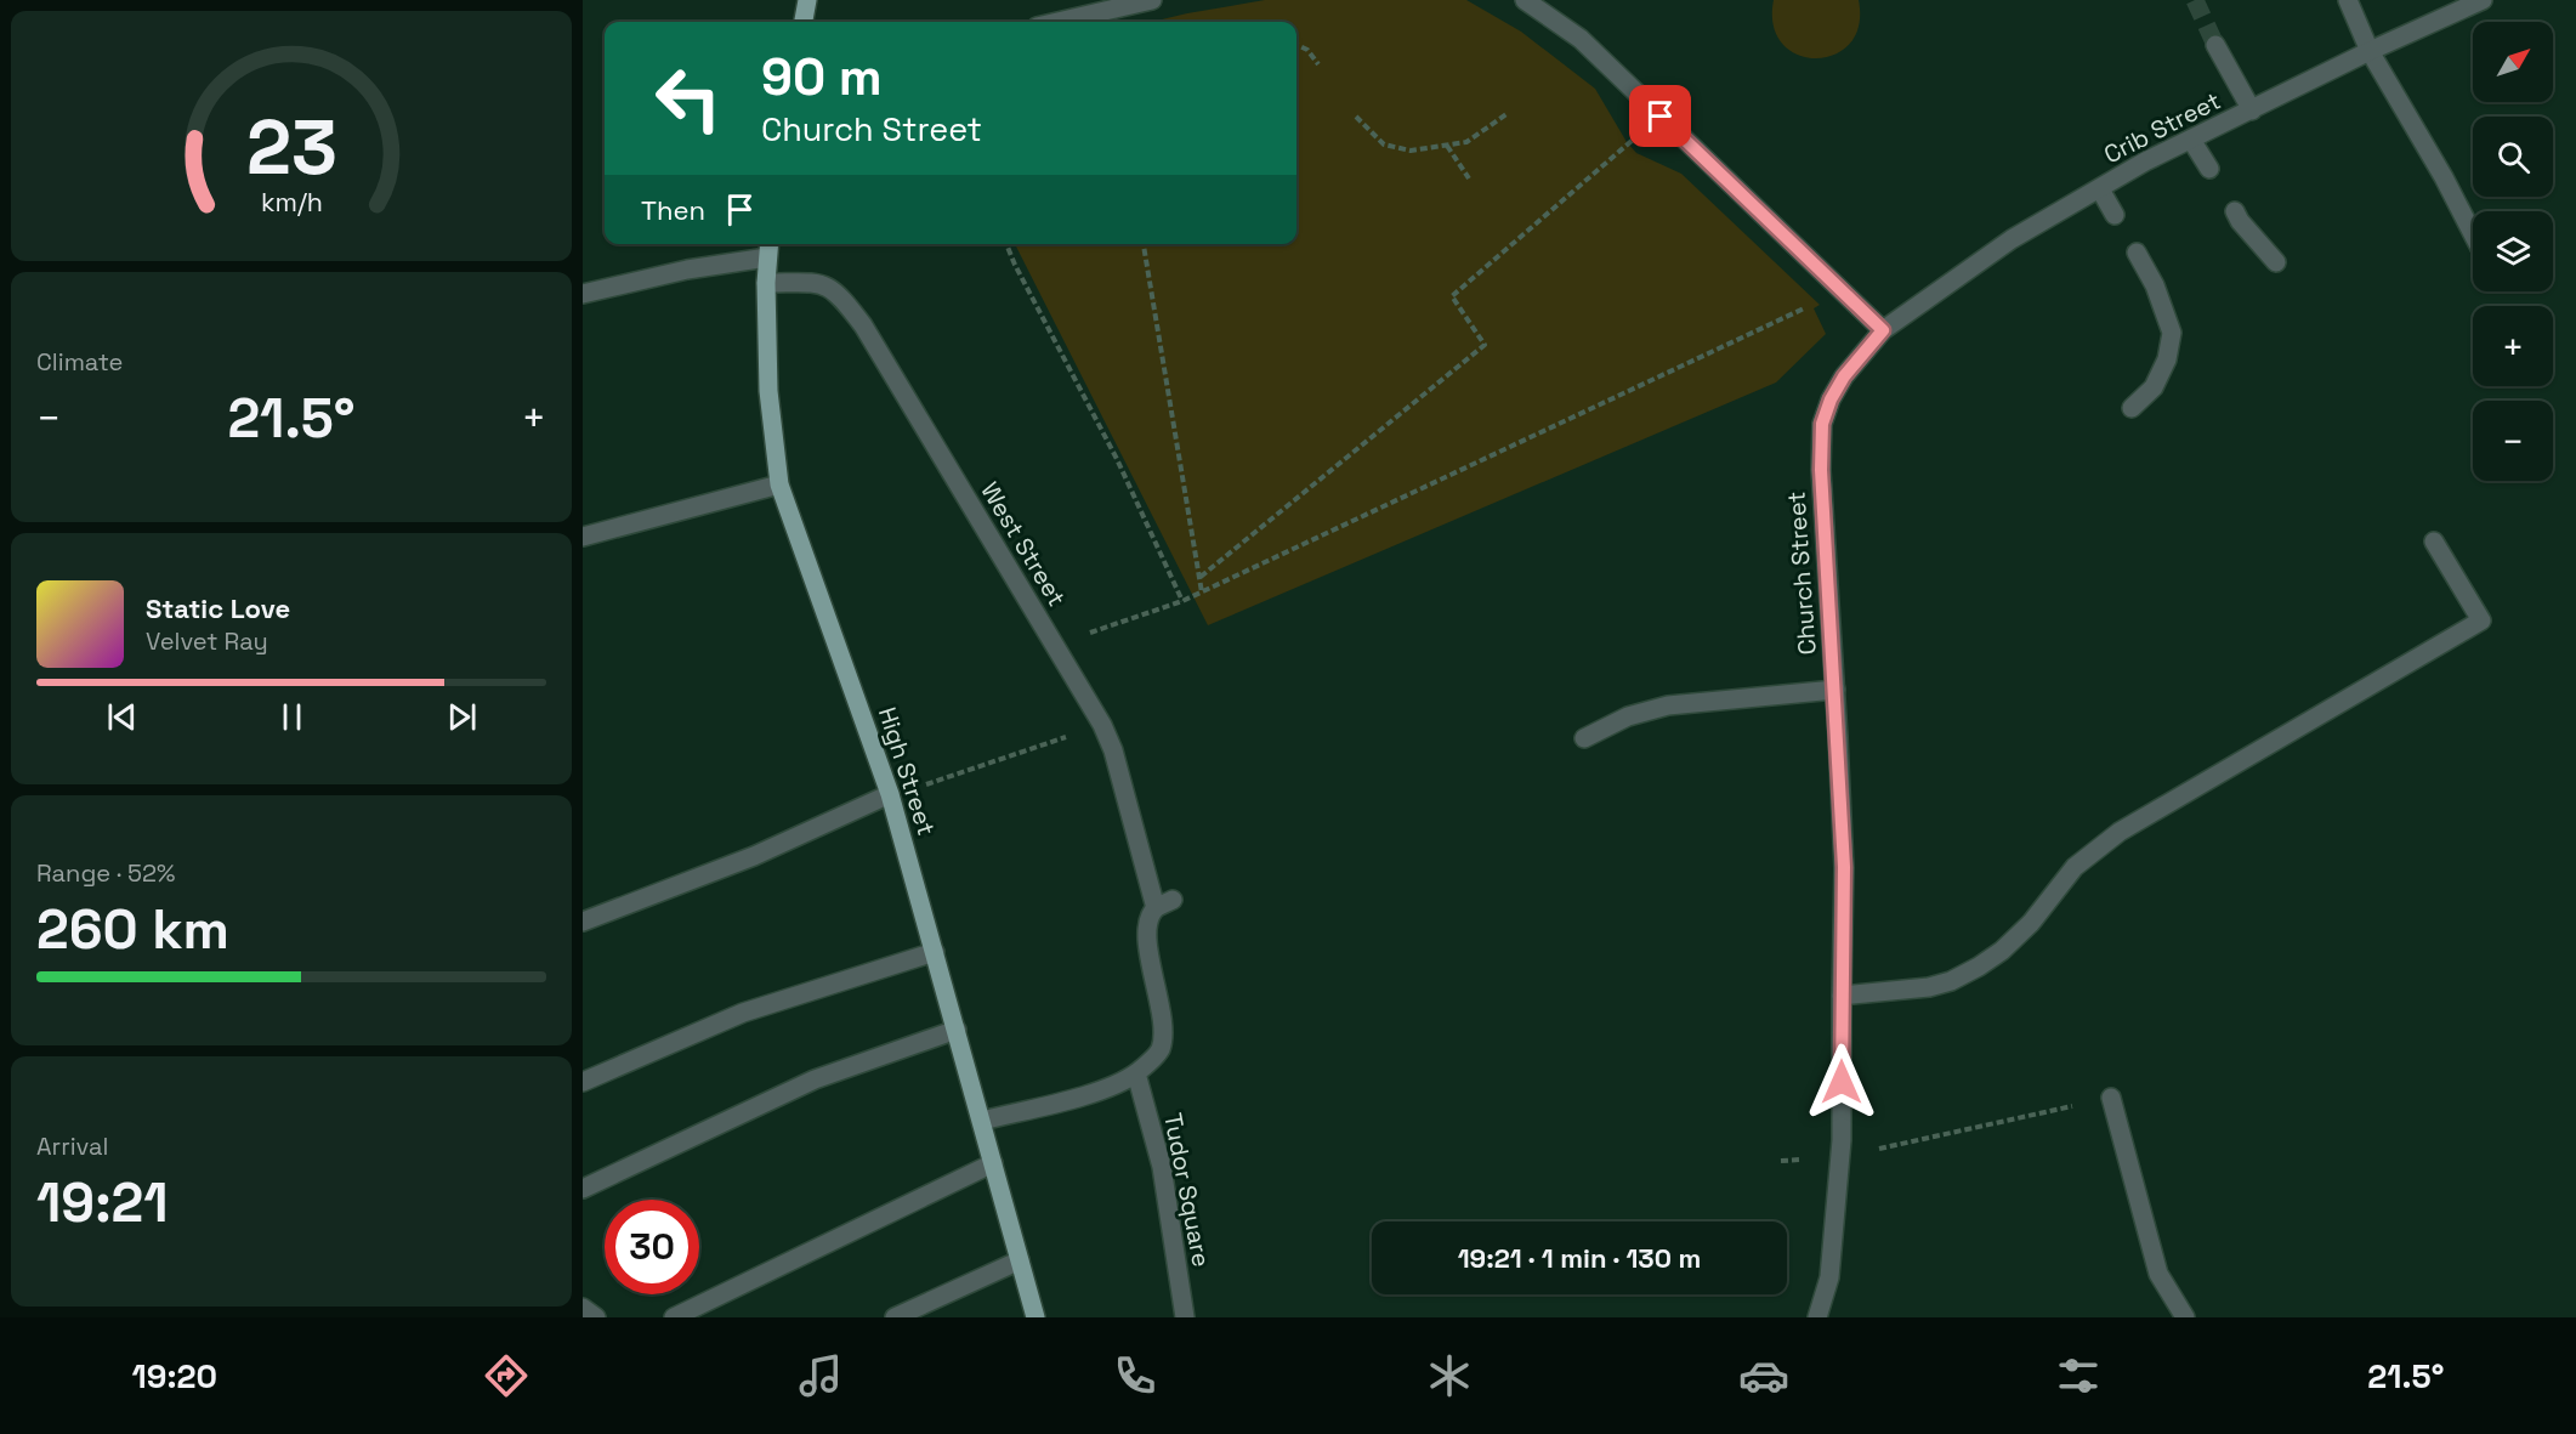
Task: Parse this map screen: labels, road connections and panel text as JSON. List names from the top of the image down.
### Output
{
  "streets": {
    "main road": ["High Street"],
    "street": [
      "Crib Street",
      "West Street",
      "Church Street",
      "Tudor Square"
    ]
  },
  "crossings": [
    ["Crib Street", "Church Street"],
    ["West Street", "High Street"],
    ["West Street", "Tudor Square"]
  ],
  "north": "top right",
  "page": {
    "map_buttons": ["+", "−"],
    "turn": ["90 m", "Church Street"],
    "then": "Then",
    "tile": [
      "Climate",
      ["Range · 52%", "260 km"],
      ["Arrival", "19:21"]
    ],
    "heat": ["−", "21.5°", "+"],
    "song": ["Static Love", "Velvet Ray"],
    "limit": "30",
    "trip": "19:21 · 1 min · 130 m",
    "tabs": ["19:20", "21.5°"],
    "gauge": ["23", "km/h"]
  }
}
